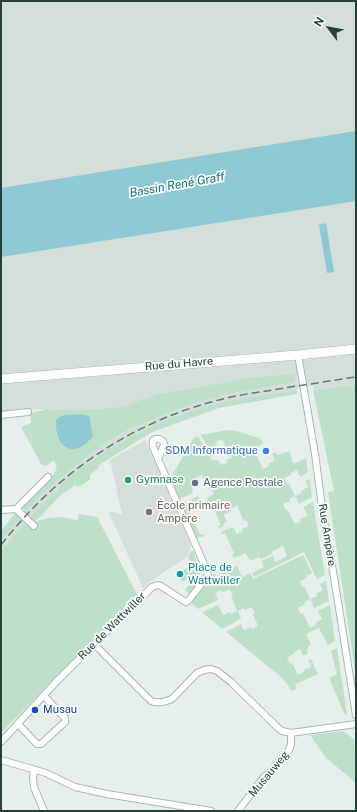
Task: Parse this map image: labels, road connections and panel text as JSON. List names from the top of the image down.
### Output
{
  "streets": {
    "main road": ["Rue du Havre"],
    "street": ["Rue Ampère", "Rue de Wattwiller", "Musauweg"]
  },
  "crossings": [
    ["Rue du Havre", "Rue Ampère"]
  ],
  "water": ["Bassin René Graff"],
  "places": [
    "SDM Informatique",
    "Gymnase",
    "Agence Postale",
    "École primaire Ampère",
    "Place de Wattwiller",
    "Musau"
  ],
  "north": "top left"
}
